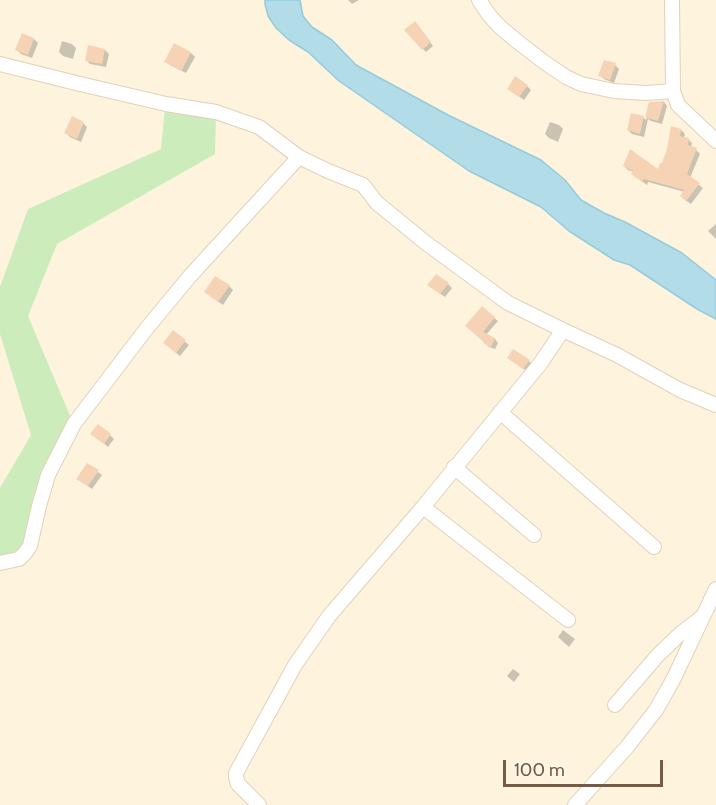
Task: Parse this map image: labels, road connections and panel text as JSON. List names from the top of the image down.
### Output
{
  "scale_bar": "100 m"
}
